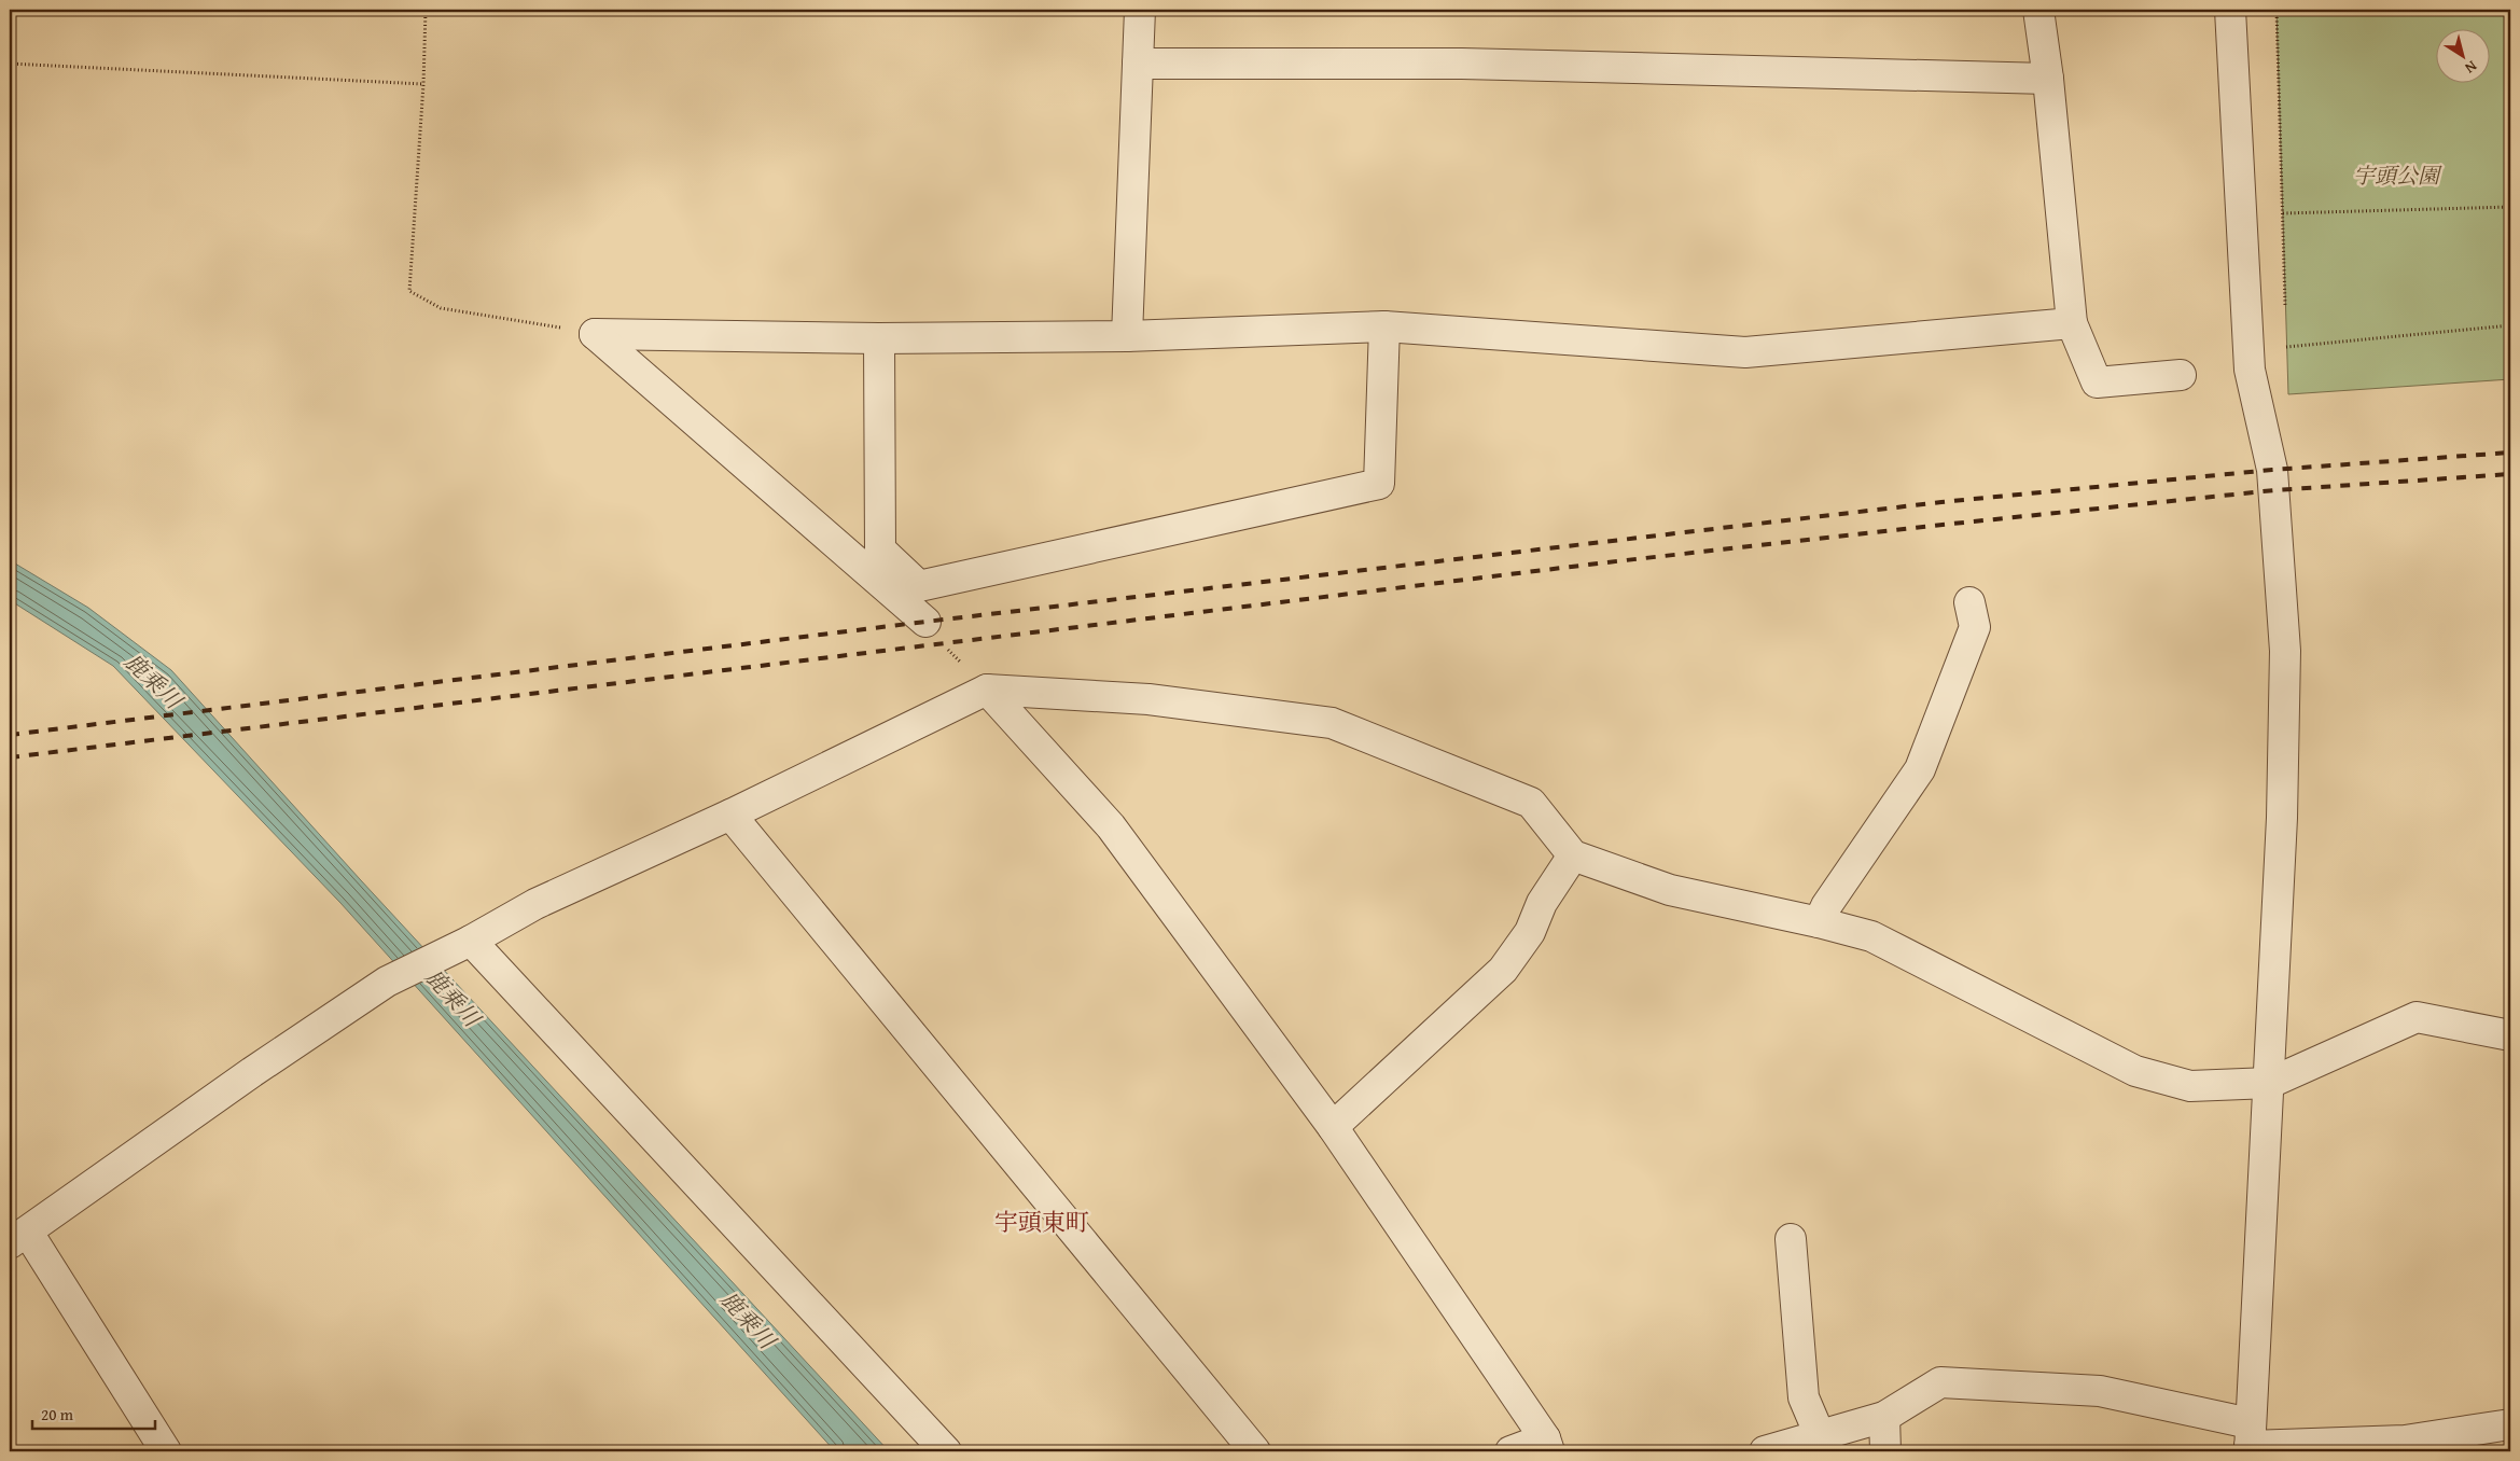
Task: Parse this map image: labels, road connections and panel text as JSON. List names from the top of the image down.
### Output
{
  "districts": ["宇頭東町"],
  "water": ["鹿乗川"],
  "parks": ["宇頭公園"],
  "scale_bar": "20 m",
  "north": "bottom right"
}
